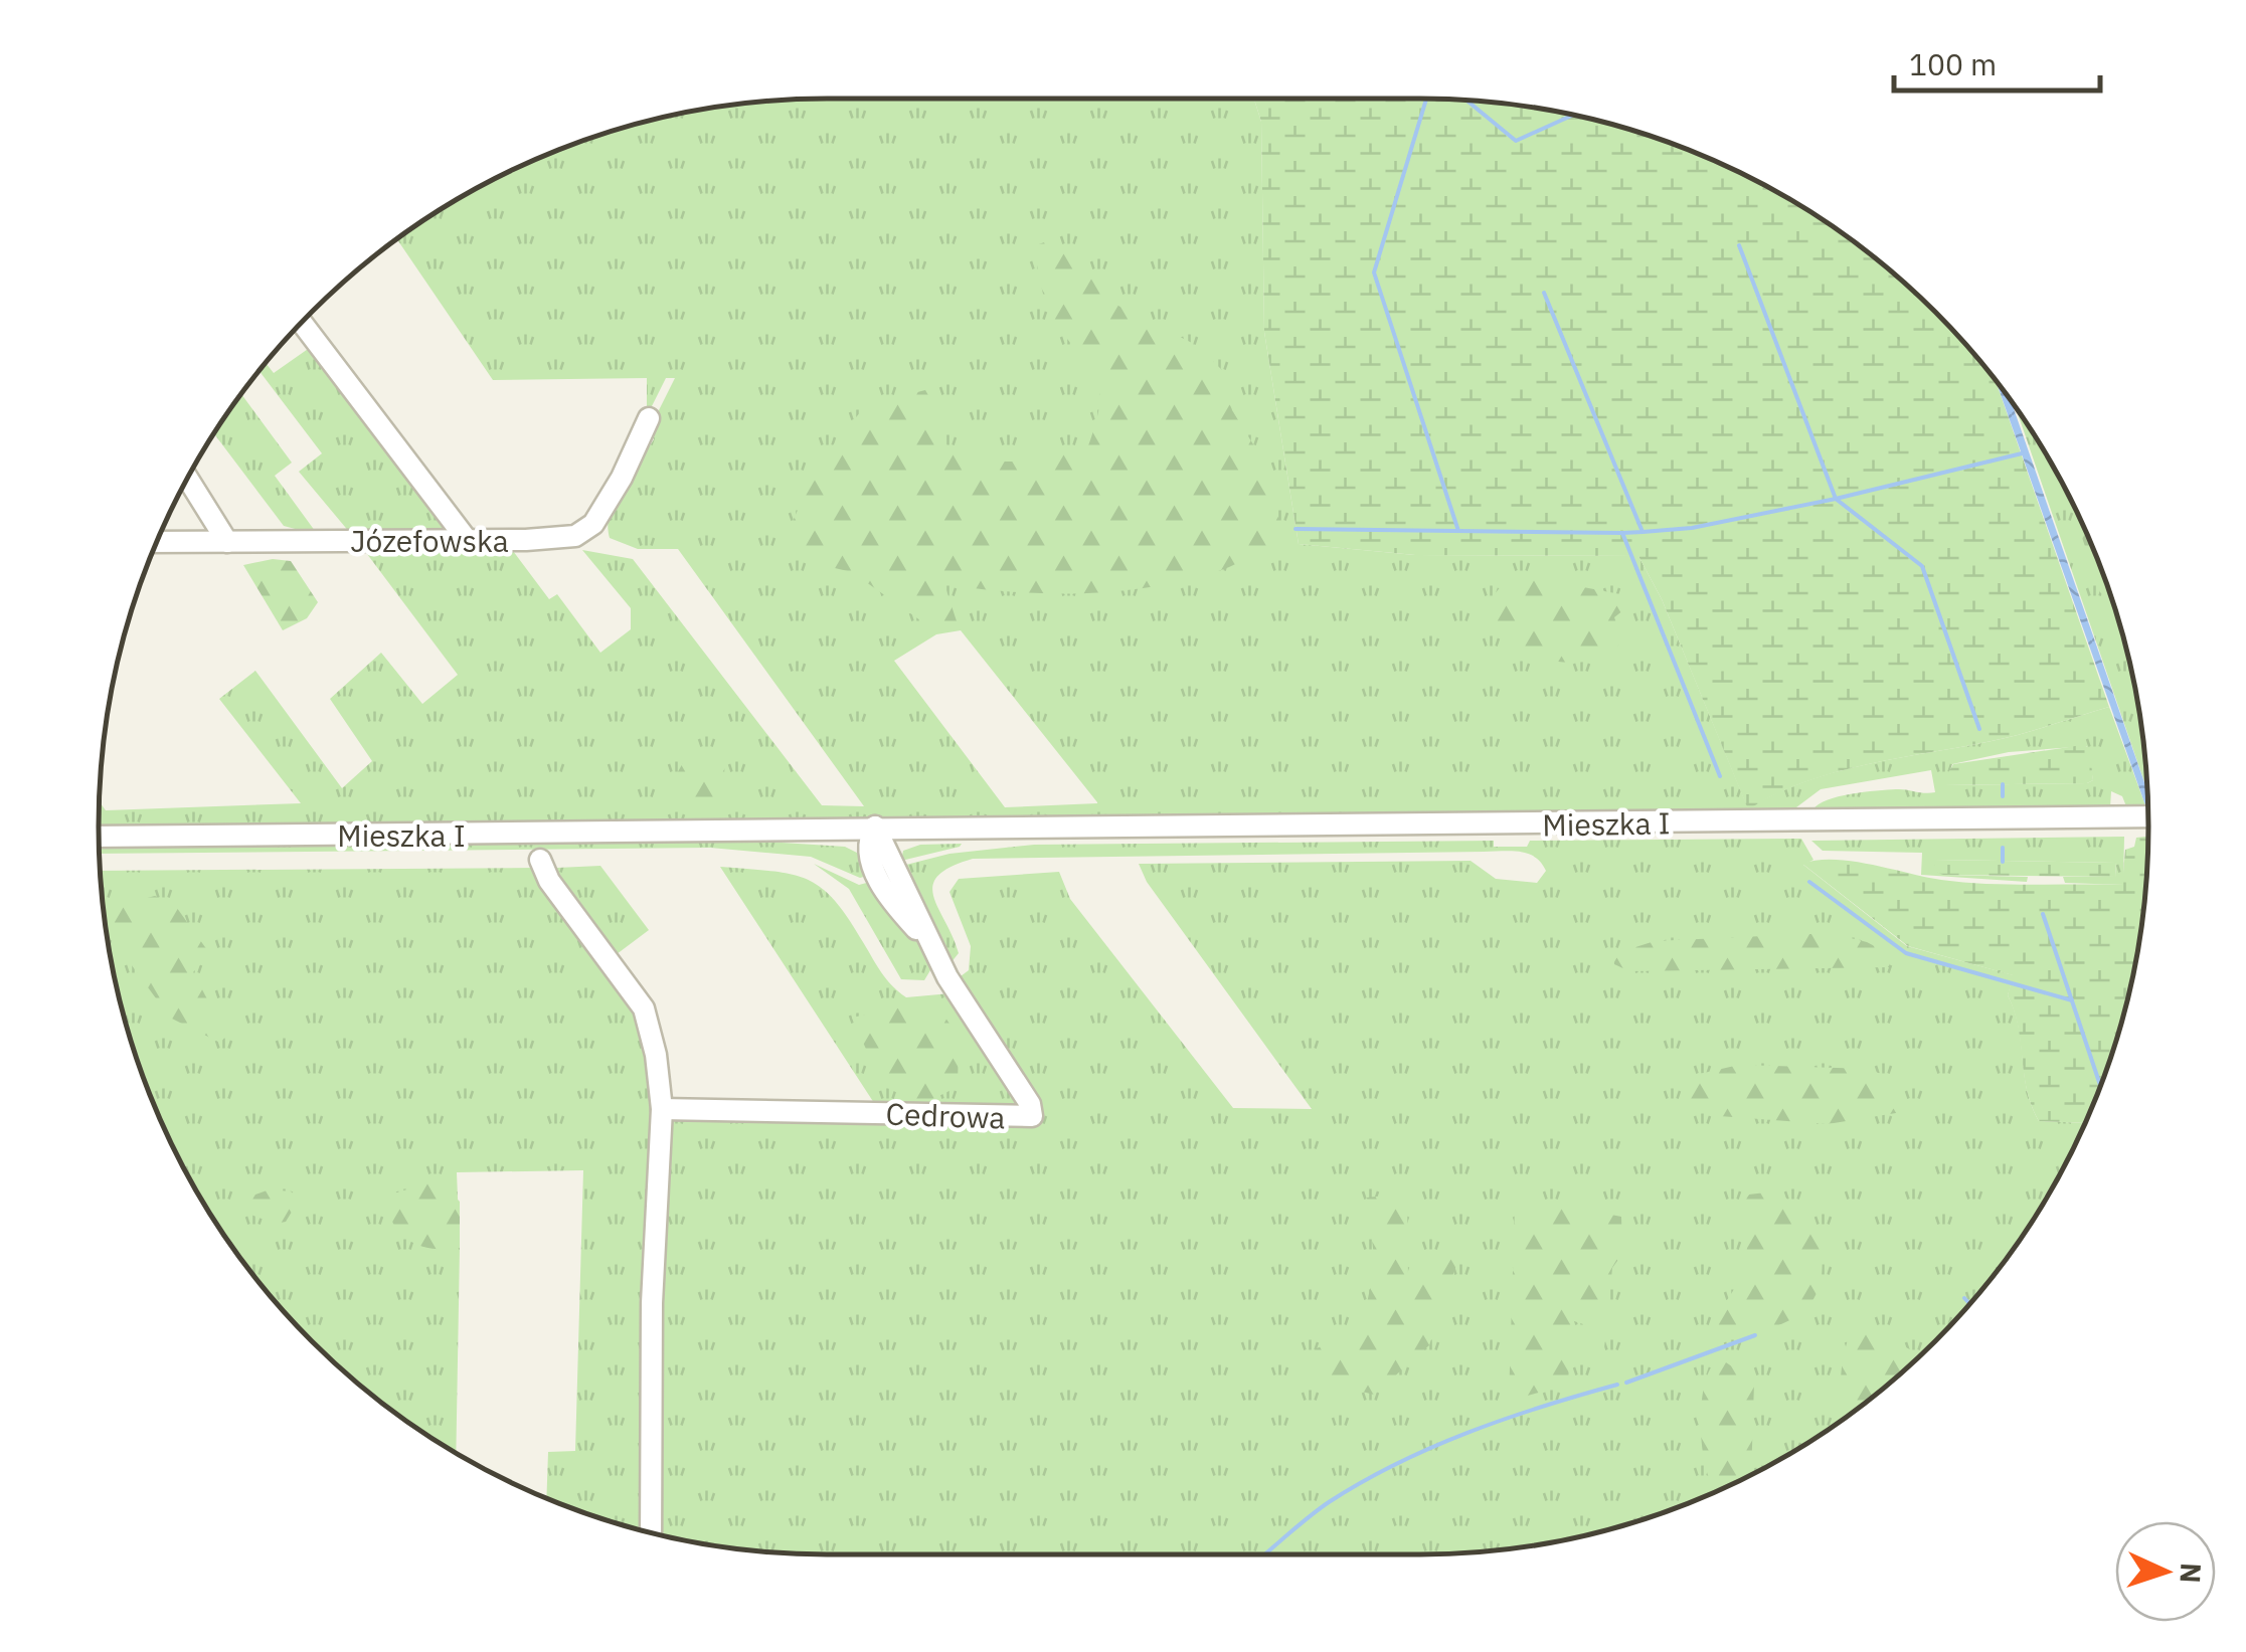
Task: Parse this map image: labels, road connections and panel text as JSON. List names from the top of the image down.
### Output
{
  "streets": {
    "street": ["Józefowska", "Mieszka I", "Cedrowa"]
  },
  "crossings": [
    ["Mieszka I", "Cedrowa"]
  ],
  "scale_bar": "100 m",
  "north": "right"
}
